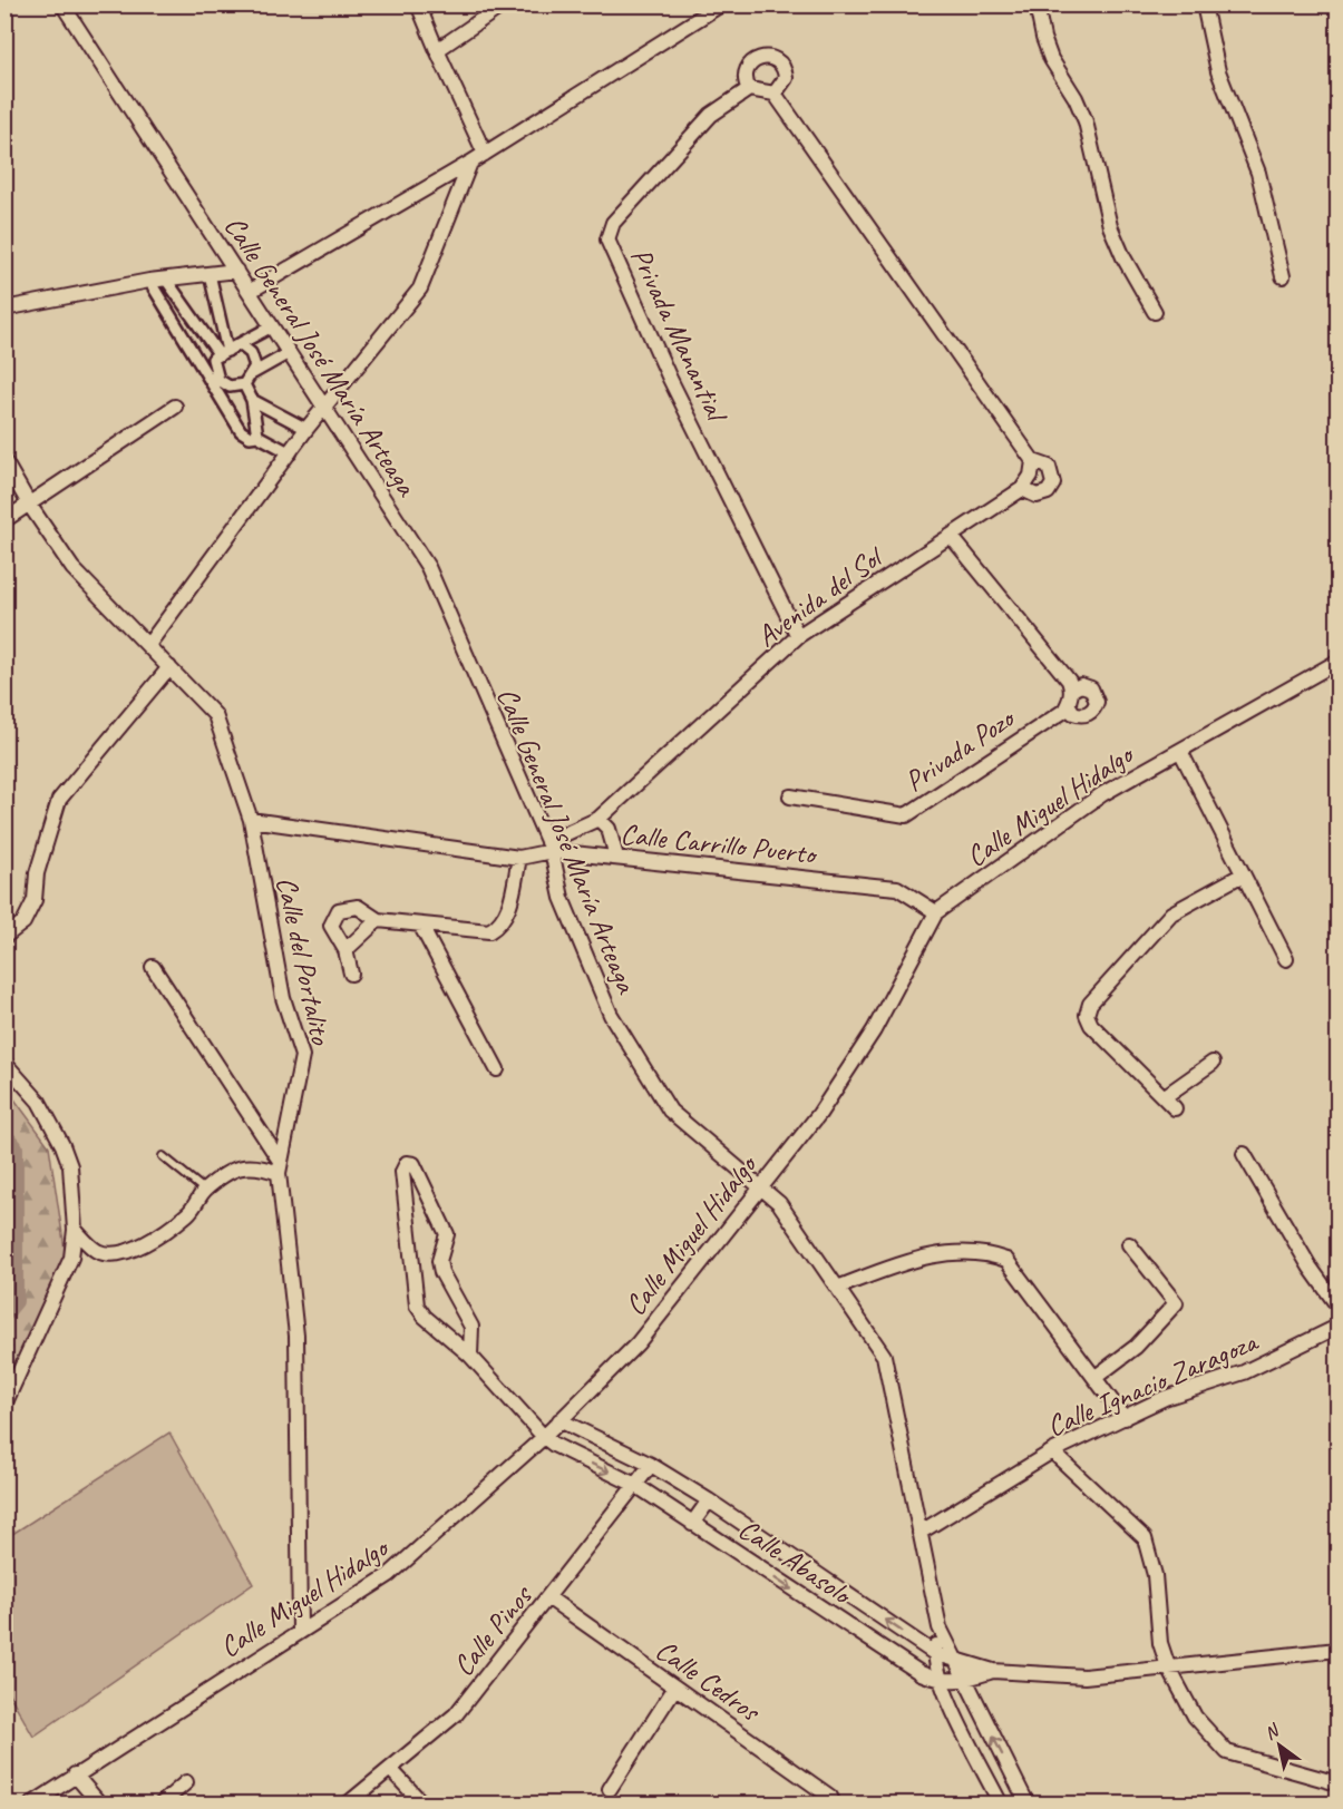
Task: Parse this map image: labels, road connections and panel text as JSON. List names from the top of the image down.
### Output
{
  "streets": {
    "street": [
      "Privada Manantial",
      "Calle General José María Arteaga",
      "Avenida del Sol",
      "Privada Pozo",
      "Calle Miguel Hidalgo",
      "Calle Carrillo Puerto",
      "Calle del Portalito",
      "Calle Ignacio Zaragoza",
      "Calle Abasolo",
      "Calle Pinos",
      "Calle Cedros"
    ]
  },
  "crossings": [
    ["Privada Manantial", "Avenida del Sol"],
    ["Calle General José María Arteaga", "Avenida del Sol"],
    ["Calle General José María Arteaga", "Calle Miguel Hidalgo"],
    ["Calle General José María Arteaga", "Calle Carrillo Puerto"],
    ["Calle General José María Arteaga", "Calle Ignacio Zaragoza"],
    ["Calle General José María Arteaga", "Calle Abasolo"],
    ["Avenida del Sol", "Calle Carrillo Puerto"],
    ["Calle Miguel Hidalgo", "Calle Carrillo Puerto"],
    ["Calle Miguel Hidalgo", "Calle del Portalito"],
    ["Calle Miguel Hidalgo", "Calle Abasolo"],
    ["Calle Carrillo Puerto", "Calle del Portalito"],
    ["Calle Abasolo", "Calle Pinos"],
    ["Calle Pinos", "Calle Cedros"]
  ],
  "north": "top left"
}
